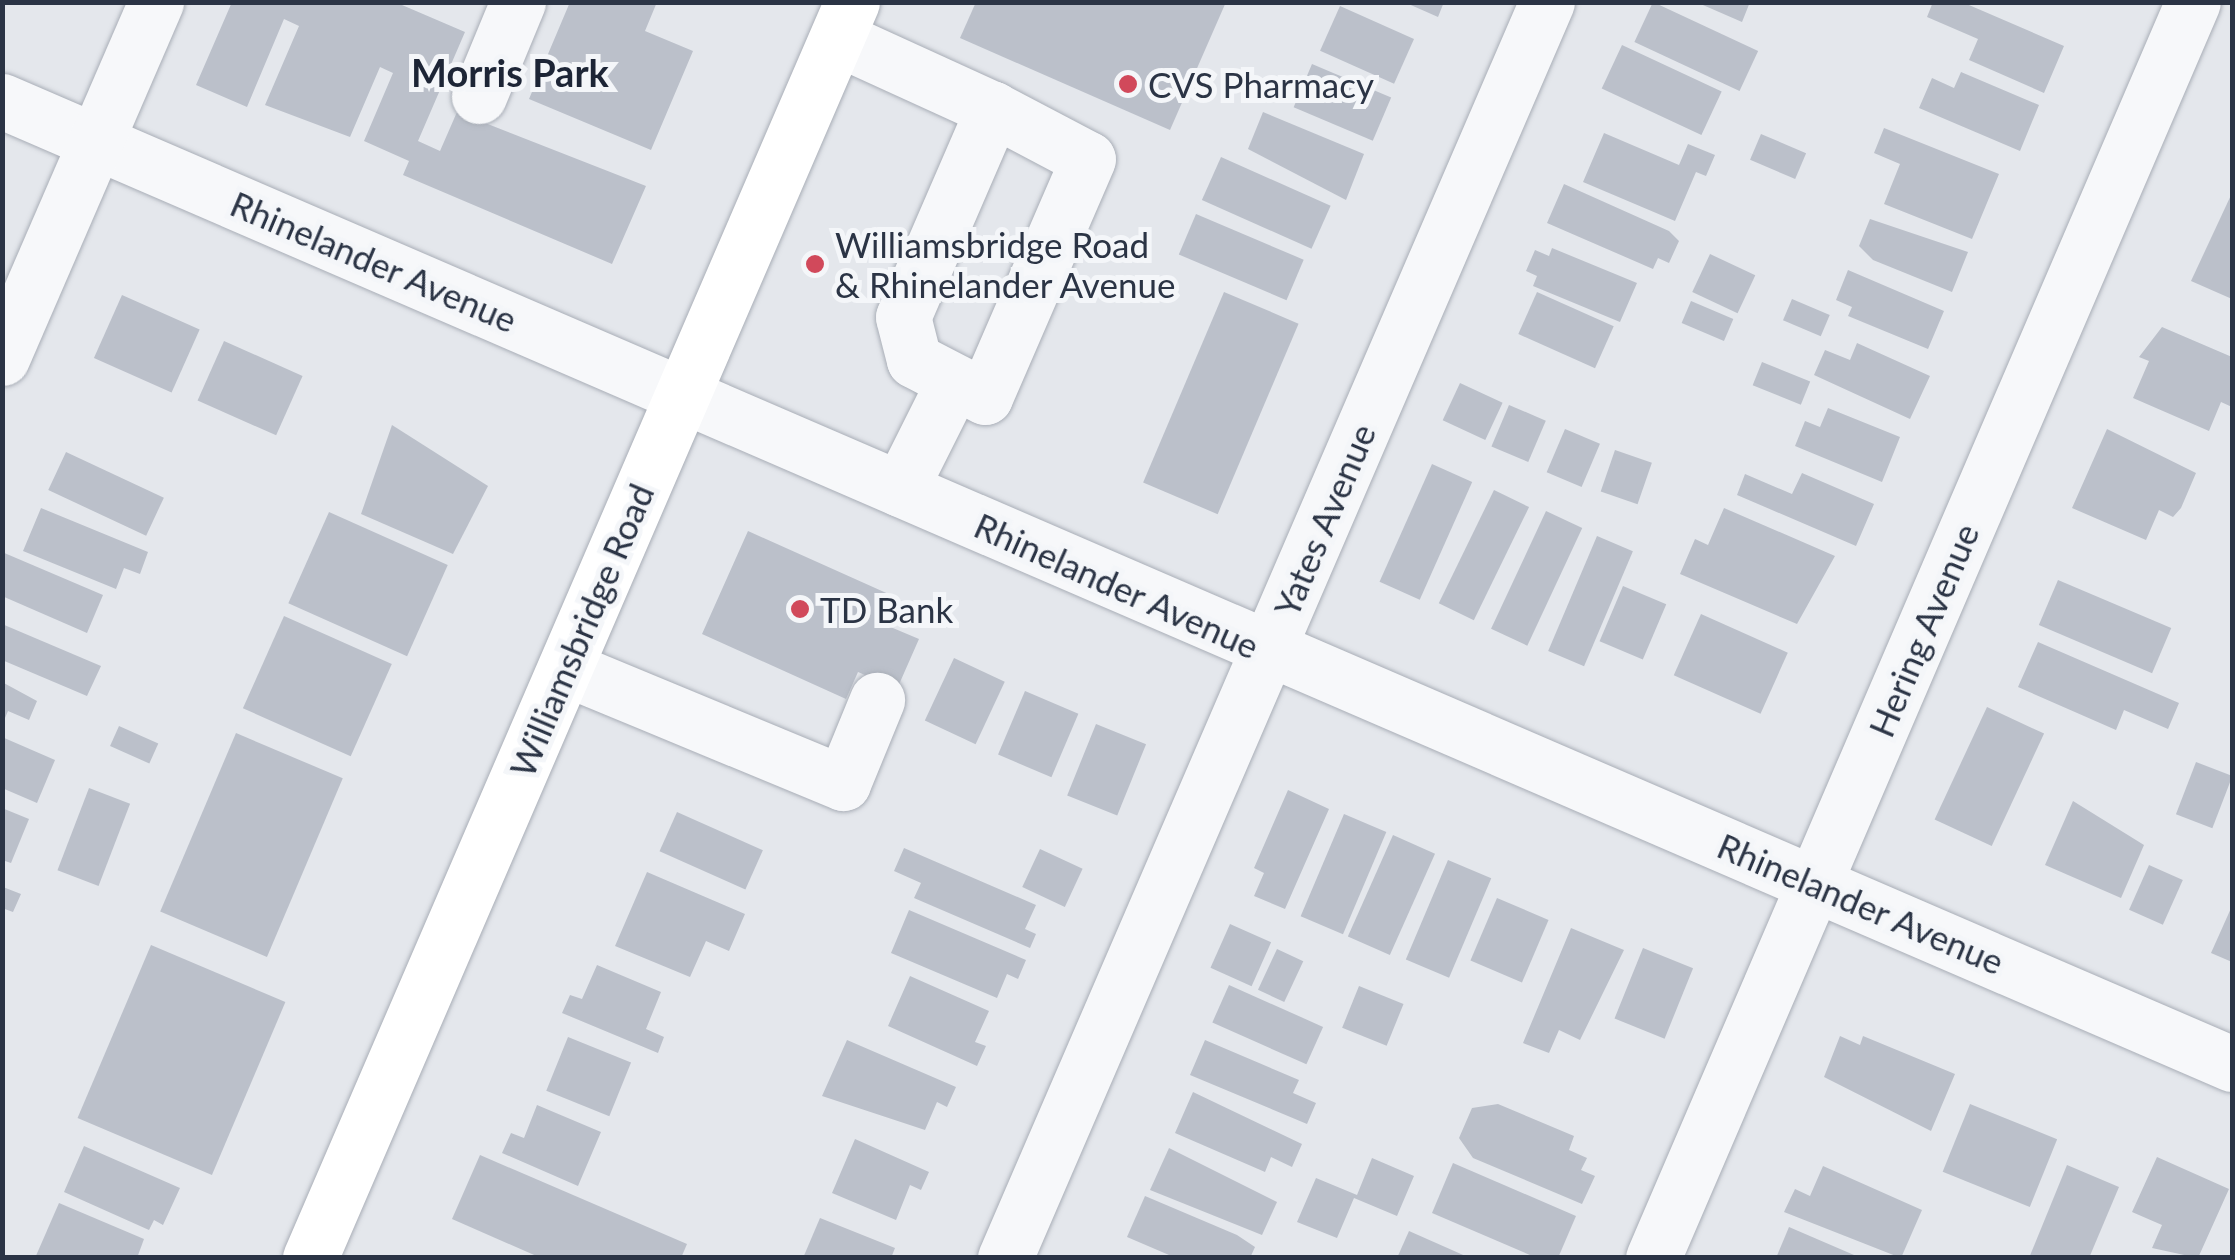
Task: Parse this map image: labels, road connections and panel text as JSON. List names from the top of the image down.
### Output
{
  "streets": {
    "main road": ["Williamsbridge Road"],
    "street": ["Rhinelander Avenue", "Yates Avenue", "Hering Avenue"]
  },
  "crossings": [
    ["Rhinelander Avenue", "Yates Avenue"],
    ["Rhinelander Avenue", "Williamsbridge Road"],
    ["Rhinelander Avenue", "Hering Avenue"]
  ],
  "districts": ["Morris Park"],
  "places": ["CVS Pharmacy", "Williamsbridge Road & Rhinelander Avenue", "TD Bank"]
}
